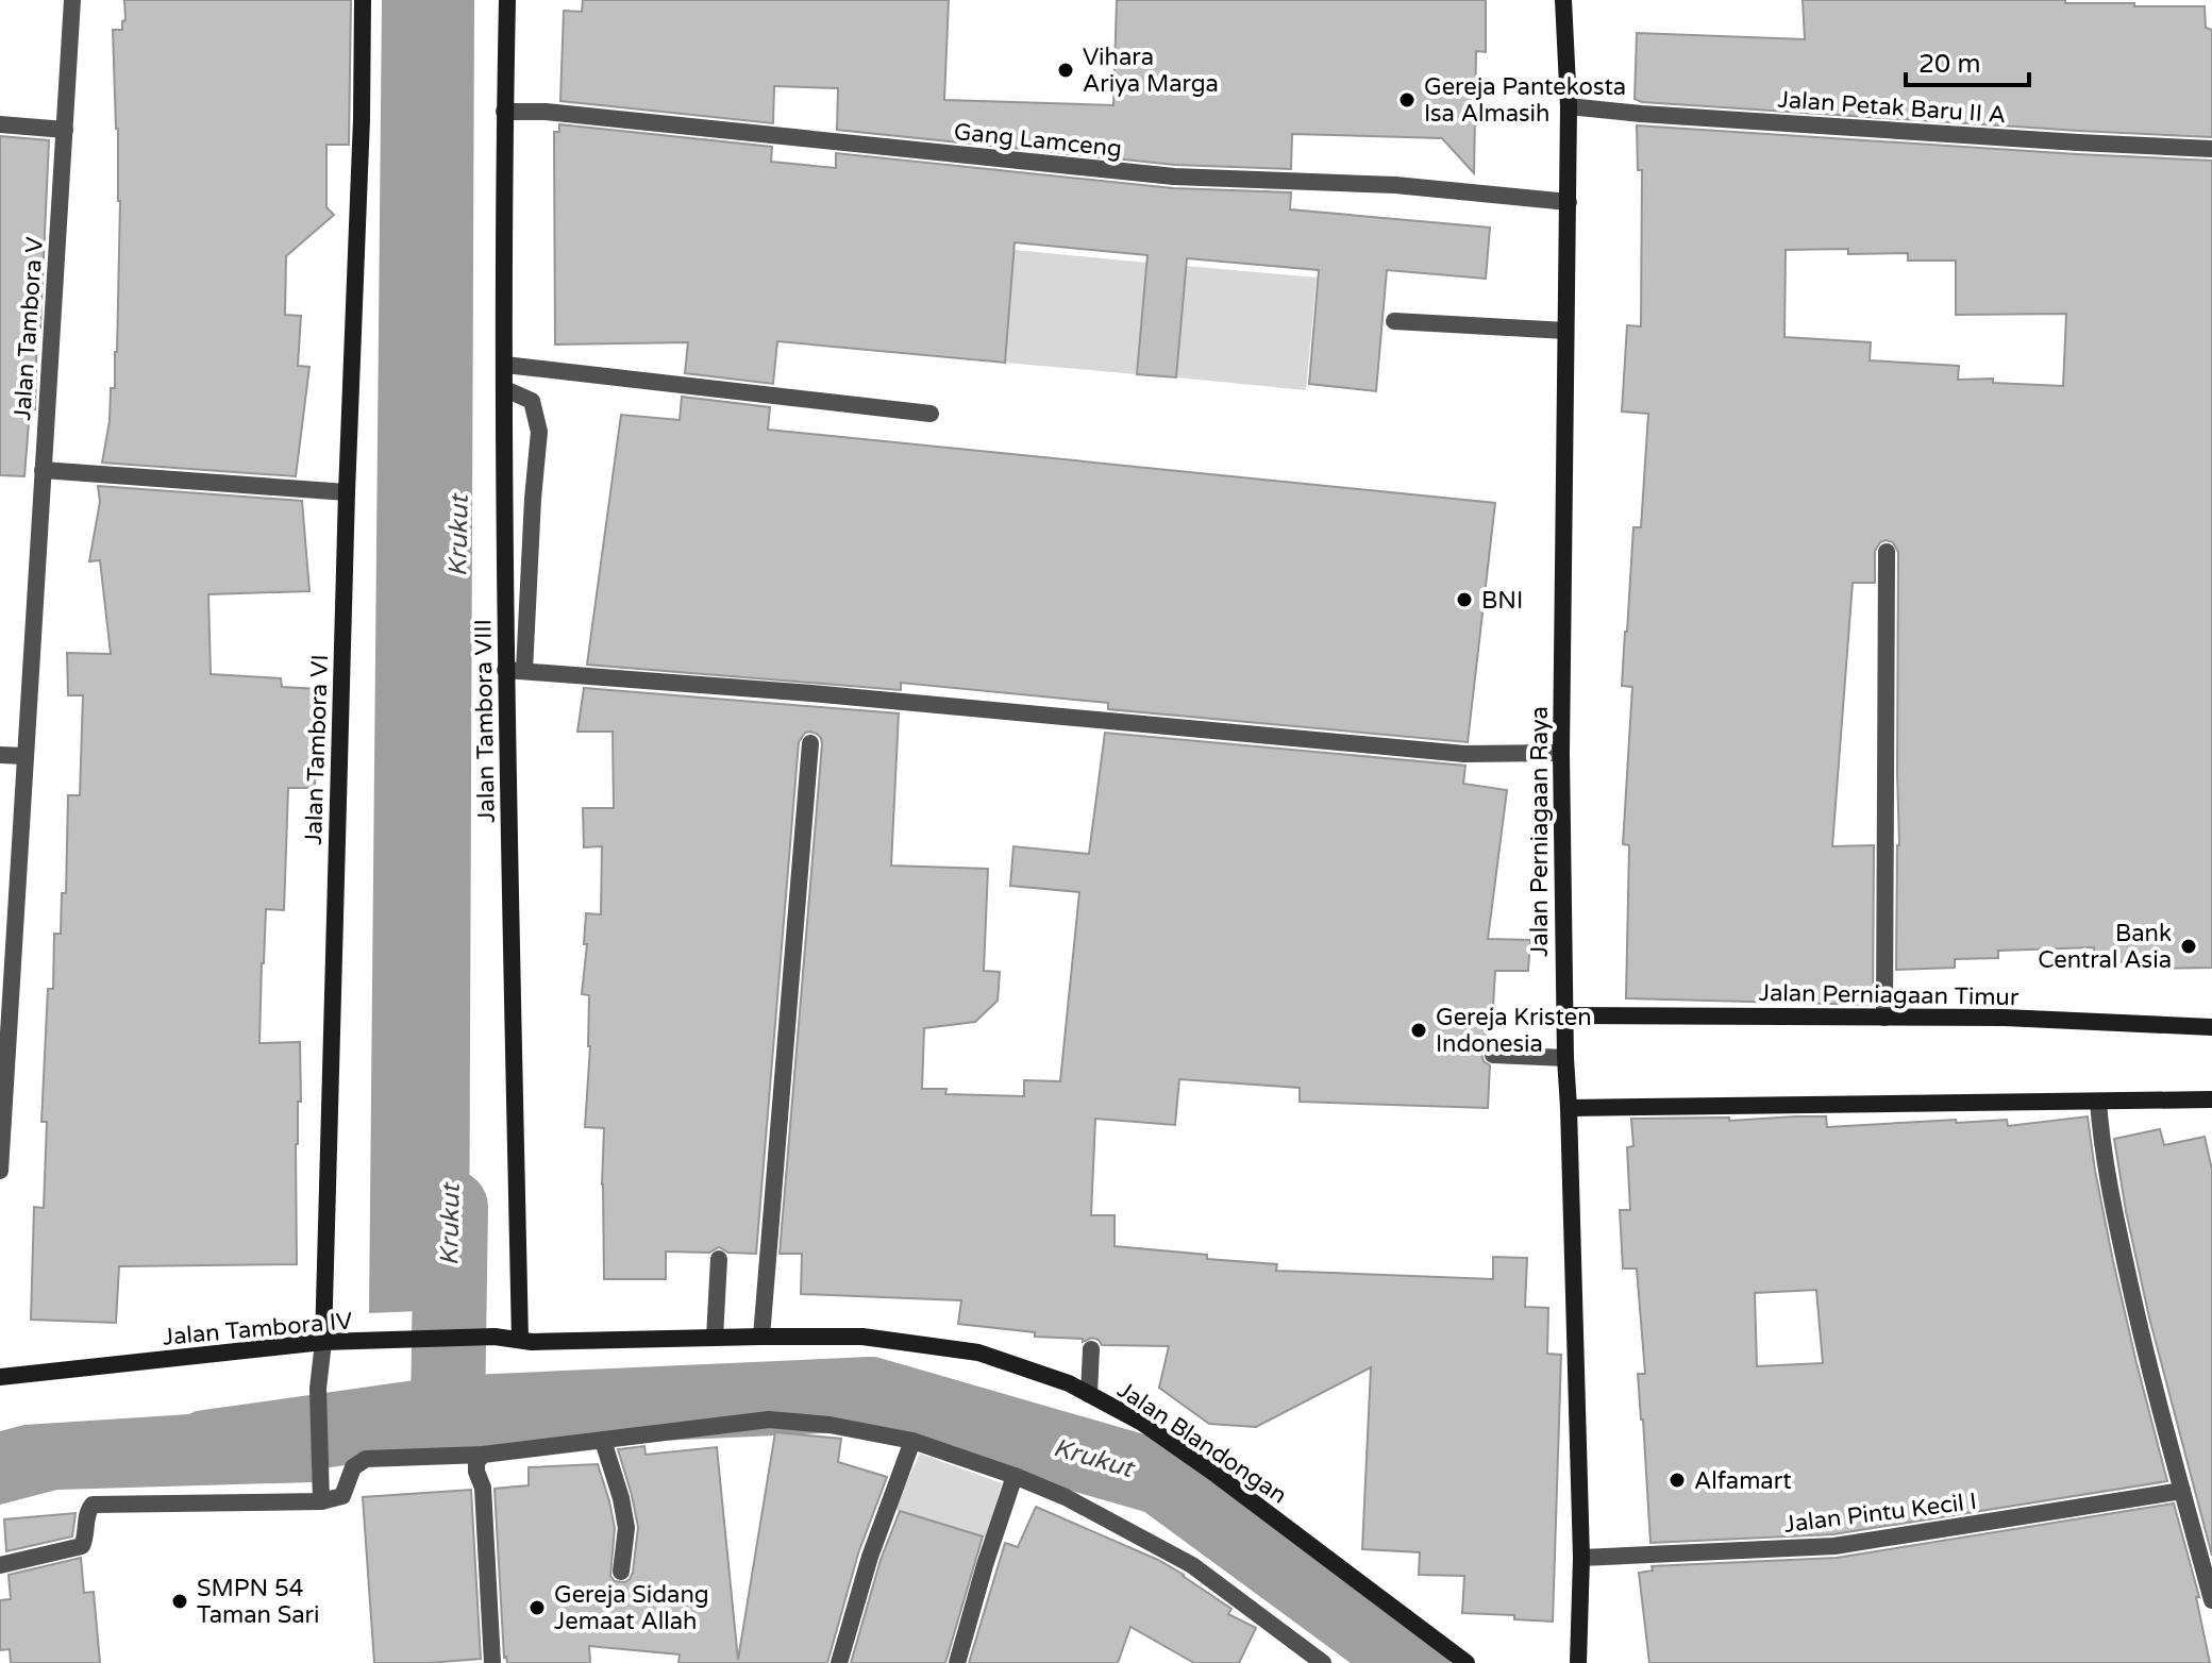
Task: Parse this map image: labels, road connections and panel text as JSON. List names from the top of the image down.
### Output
{
  "streets": {
    "street": [
      "Jalan Petak Baru II A",
      "Gang Lamceng",
      "Jalan Tambora V",
      "Jalan Tambora VIII",
      "Jalan Tambora VI",
      "Jalan Perniagaan Raya",
      "Jalan Perniagaan Timur",
      "Jalan Tambora IV",
      "Jalan Blandongan",
      "Jalan Pintu Kecil I"
    ]
  },
  "crossings": [
    ["Jalan Petak Baru II A", "Jalan Perniagaan Raya"],
    ["Gang Lamceng", "Jalan Tambora VIII"],
    ["Gang Lamceng", "Jalan Perniagaan Raya"],
    ["Jalan Tambora VIII", "Jalan Tambora IV"],
    ["Jalan Tambora VIII", "Jalan Blandongan"],
    ["Jalan Tambora VI", "Jalan Tambora IV"],
    ["Jalan Perniagaan Raya", "Jalan Perniagaan Timur"],
    ["Jalan Perniagaan Raya", "Jalan Pintu Kecil I"],
    ["Jalan Tambora IV", "Jalan Blandongan"]
  ],
  "water": ["Krukut"],
  "places": [
    "Vihara Ariya Marga",
    "Gereja Pantekosta Isa Almasih",
    "BNI",
    "Bank Central Asia",
    "Gereja Kristen Indonesia",
    "Alfamart",
    "SMPN 54 Taman Sari",
    "Gereja Sidang Jemaat Allah"
  ],
  "scale_bar": "20 m"
}
